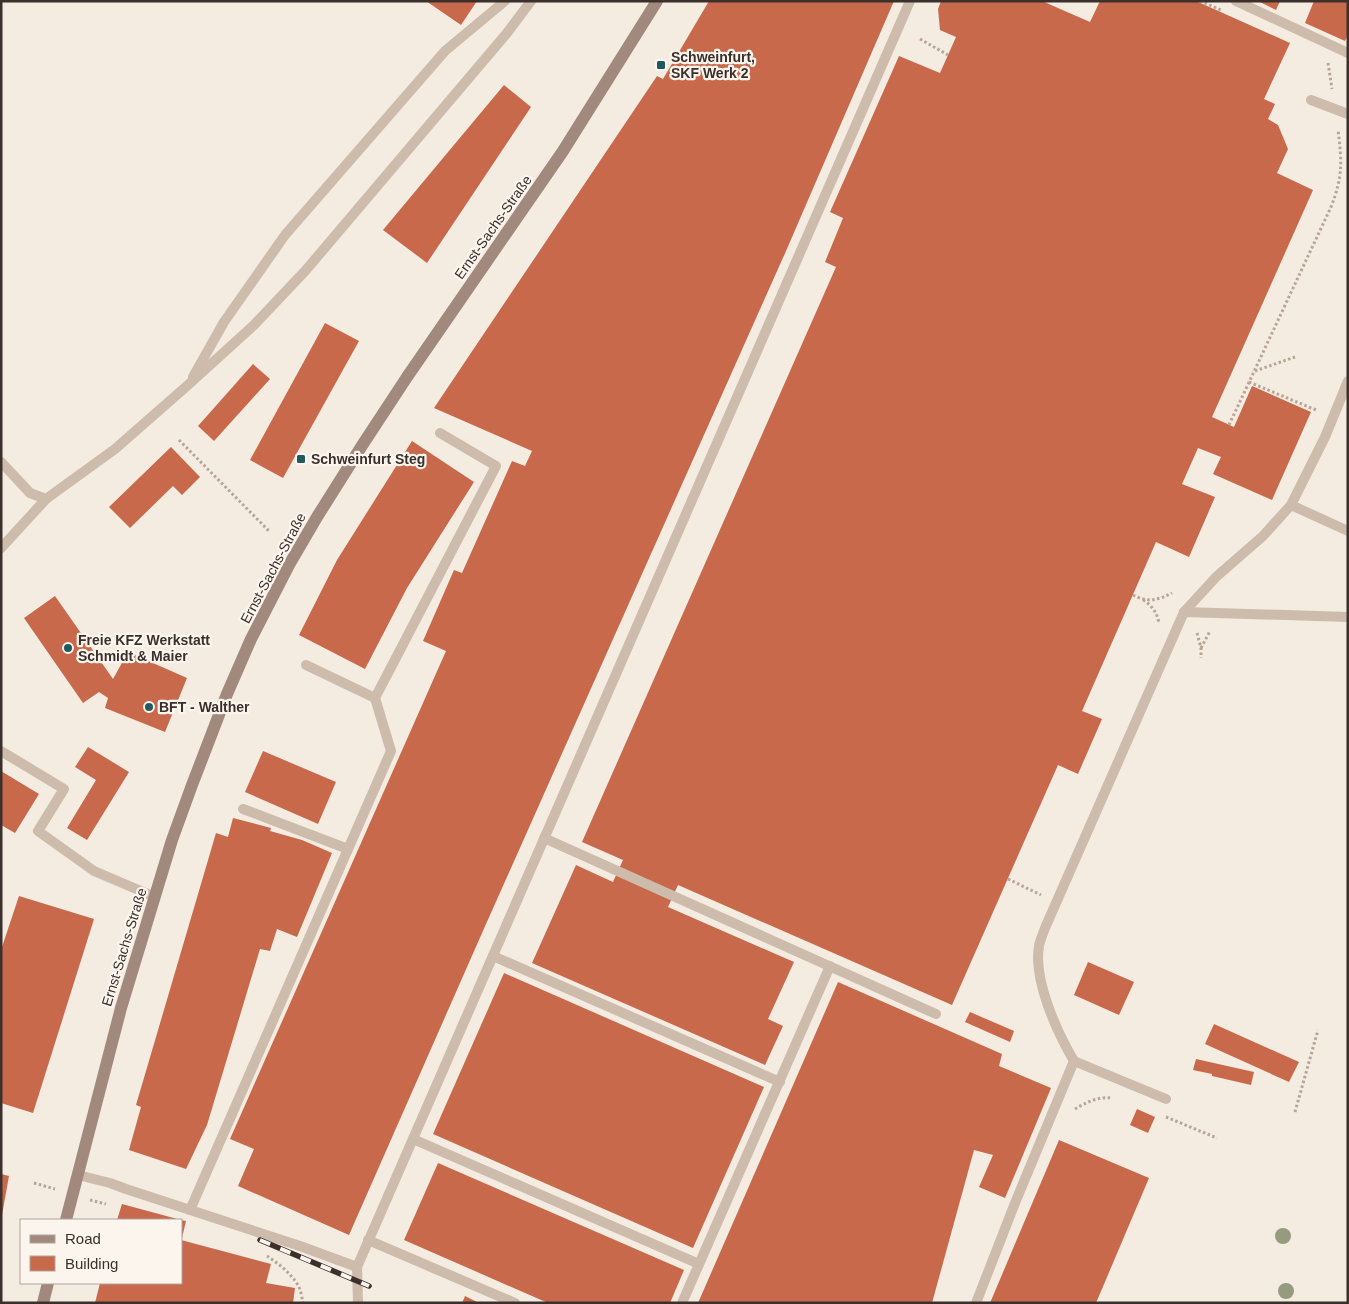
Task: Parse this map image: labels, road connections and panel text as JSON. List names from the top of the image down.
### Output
{
  "streets": {
    "main road": ["Ernst-Sachs-Straße"]
  },
  "places": {
    "transit": ["Schweinfurt, SKF Werk 2", "Schweinfurt Steg"],
    "other": ["Freie KFZ Werkstatt Schmidt & Maier", "BFT - Walther"]
  },
  "legend": ["Road", "Building"]
}
